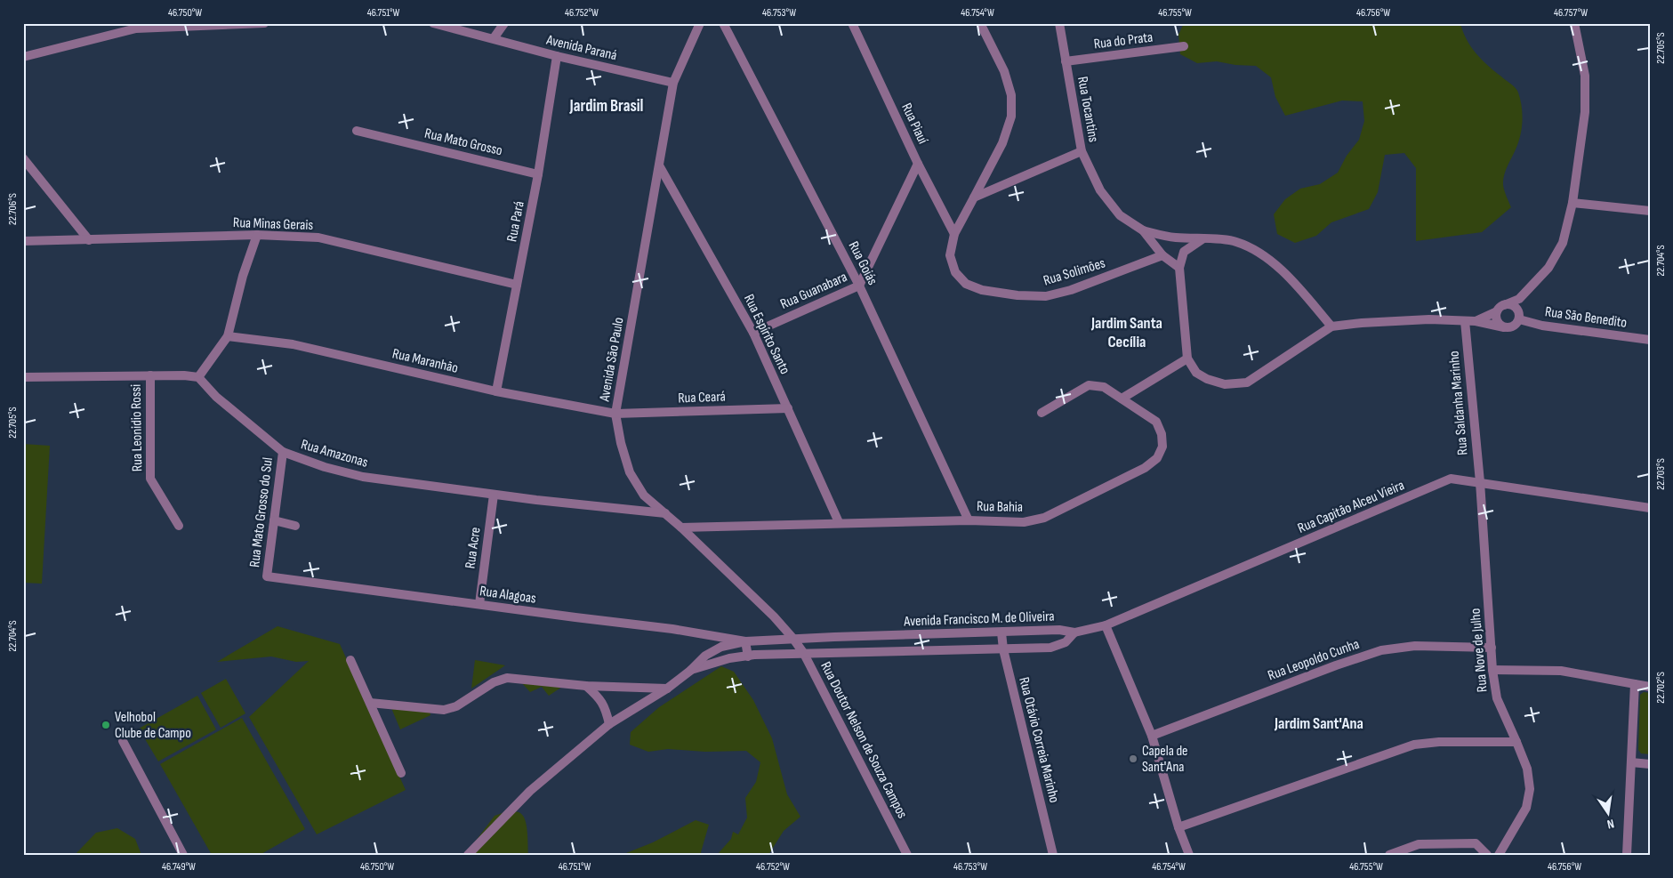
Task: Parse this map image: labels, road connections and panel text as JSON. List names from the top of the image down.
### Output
{
  "streets": {
    "street": [
      "Rua do Prata",
      "Avenida Paraná",
      "Rua Tocantins",
      "Rua Piauí",
      "Rua Mato Grosso",
      "Rua Pará",
      "Rua Minas Gerais",
      "Rua Goiás",
      "Rua Solimões",
      "Rua Guanabara",
      "Rua São Benedito",
      "Rua Espírito Santo",
      "Avenida São Paulo",
      "Rua Maranhão",
      "Rua Ceará",
      "Rua Saldanha Marinho",
      "Rua Leonidio Rossi",
      "Rua Amazonas",
      "Rua Bahia",
      "Rua Capitão Alceu Vieira",
      "Rua Mato Grosso do Sul",
      "Rua Acre",
      "Rua Alagoas",
      "Avenida Francisco M. de Oliveira",
      "Rua Nove de Julho",
      "Rua Leopoldo Cunha",
      "Rua Doutor Nelson de Souza Campos",
      "Rua Otávio Correia Marinho"
    ]
  },
  "crossings": [
    ["Rua do Prata", "Rua Tocantins"],
    ["Avenida Paraná", "Rua Pará"],
    ["Avenida Paraná", "Avenida São Paulo"],
    ["Rua Tocantins", "Rua Solimões"],
    ["Rua Piauí", "Rua Solimões"],
    ["Rua Piauí", "Rua Guanabara"],
    ["Rua Mato Grosso", "Rua Pará"],
    ["Rua Pará", "Rua Minas Gerais"],
    ["Rua Pará", "Rua Maranhão"],
    ["Rua Goiás", "Rua Guanabara"],
    ["Rua Goiás", "Rua Bahia"],
    ["Rua Guanabara", "Rua Espírito Santo"],
    ["Rua Espírito Santo", "Avenida São Paulo"],
    ["Rua Espírito Santo", "Rua Ceará"],
    ["Rua Espírito Santo", "Rua Bahia"],
    ["Avenida São Paulo", "Rua Maranhão"],
    ["Avenida São Paulo", "Rua Ceará"],
    ["Avenida São Paulo", "Rua Amazonas"],
    ["Avenida São Paulo", "Rua Bahia"],
    ["Avenida São Paulo", "Avenida Francisco M. de Oliveira"],
    ["Avenida São Paulo", "Rua Doutor Nelson de Souza Campos"],
    ["Rua Maranhão", "Rua Ceará"],
    ["Rua Saldanha Marinho", "Rua Capitão Alceu Vieira"],
    ["Rua Saldanha Marinho", "Rua Nove de Julho"],
    ["Rua Amazonas", "Rua Mato Grosso do Sul"],
    ["Rua Amazonas", "Rua Acre"],
    ["Rua Capitão Alceu Vieira", "Avenida Francisco M. de Oliveira"],
    ["Rua Capitão Alceu Vieira", "Rua Nove de Julho"],
    ["Rua Mato Grosso do Sul", "Rua Alagoas"],
    ["Rua Acre", "Rua Alagoas"],
    ["Rua Alagoas", "Avenida Francisco M. de Oliveira"],
    ["Avenida Francisco M. de Oliveira", "Rua Doutor Nelson de Souza Campos"],
    ["Avenida Francisco M. de Oliveira", "Rua Otávio Correia Marinho"],
    ["Rua Nove de Julho", "Rua Leopoldo Cunha"]
  ],
  "districts": ["Jardim Brasil", "Jardim Santa Cecília", "Jardim Sant'Ana"],
  "places": ["Velhobol Clube de Campo", "Capela de Sant'Ana"],
  "north": "bottom",
  "coordinates": [
    "46.750°W",
    "46.751°W",
    "46.752°W",
    "46.753°W",
    "46.754°W",
    "46.755°W",
    "46.756°W",
    "46.757°W",
    "22.705°S",
    "22.706°S",
    "22.704°S",
    "22.703°S",
    "22.702°S",
    "46.749°W"
  ]
}
